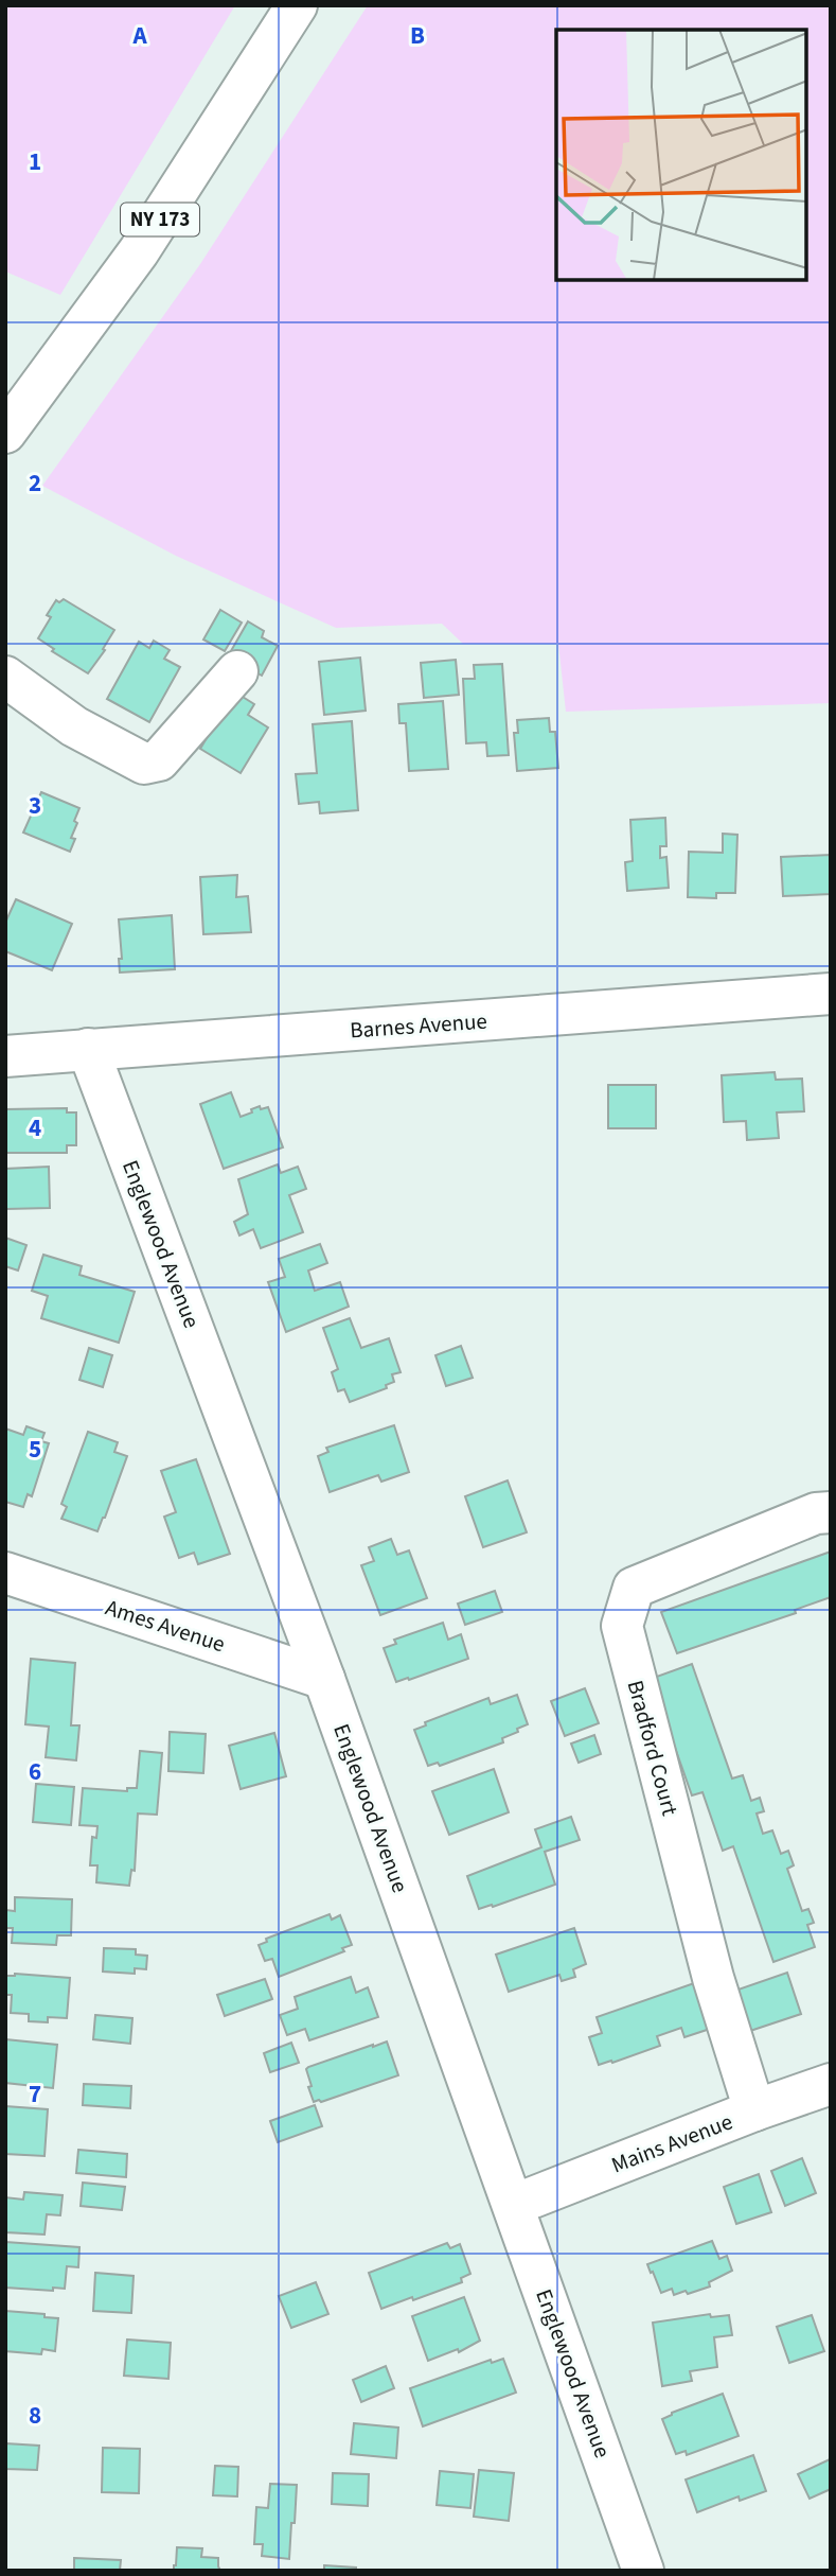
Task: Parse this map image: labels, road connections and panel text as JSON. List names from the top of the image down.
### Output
{
  "streets": {
    "street": [
      "NY 173",
      "Barnes Avenue",
      "Englewood Avenue",
      "Ames Avenue",
      "Bradford Court",
      "Mains Avenue"
    ]
  },
  "crossings": [
    ["Barnes Avenue", "Englewood Avenue"],
    ["Englewood Avenue", "Ames Avenue"],
    ["Englewood Avenue", "Mains Avenue"],
    ["Bradford Court", "Mains Avenue"]
  ],
  "grid": {
    "columns": ["A", "B"],
    "rows": [
      "1",
      "2",
      "3",
      "4",
      "5",
      "6",
      "7",
      "8"
    ]
  }
}
